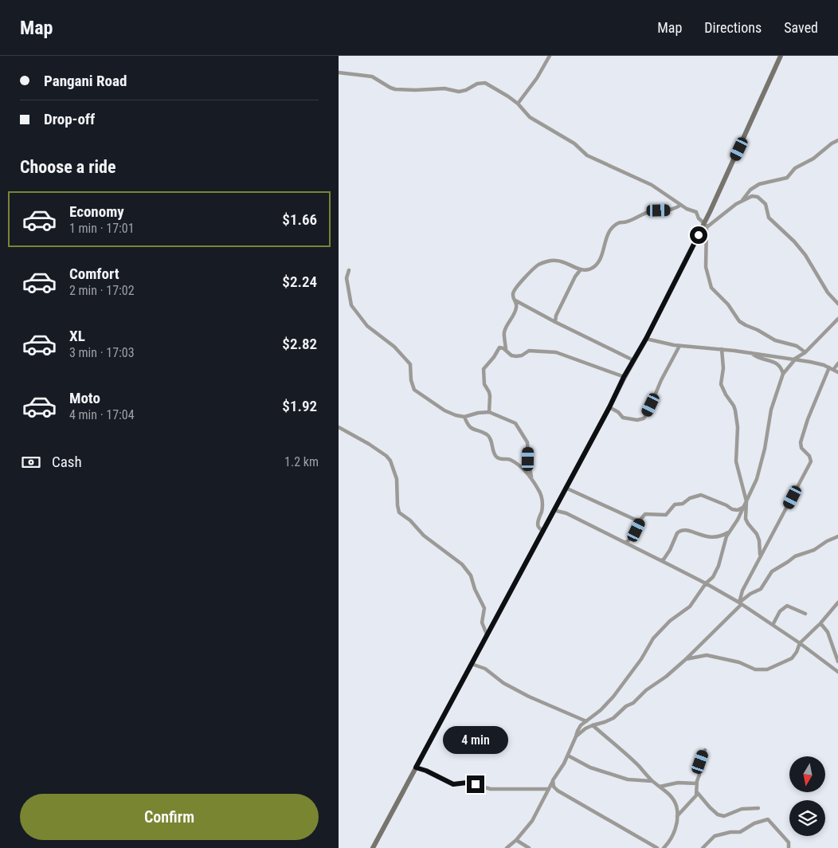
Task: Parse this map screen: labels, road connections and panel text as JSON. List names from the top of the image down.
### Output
{
  "north": "bottom",
  "page": {
    "header": "Map",
    "nav": ["Map", "Directions", "Saved"],
    "banner": ["Pangani Road", "Drop-off"],
    "heading": "Choose a ride",
    "list": [
      {
        "name": "Economy",
        "note": "1 min · 17:01",
        "value": "$1.66"
      },
      {
        "name": "Comfort",
        "note": "2 min · 17:02",
        "value": "$2.24"
      },
      {
        "name": "XL",
        "note": "3 min · 17:03",
        "value": "$2.82"
      },
      {
        "name": "Moto",
        "note": "4 min · 17:04",
        "value": "$1.92"
      }
    ],
    "pay": ["Cash", "1.2 km"],
    "bubble": "4 min",
    "buttons": "Confirm"
  }
}
